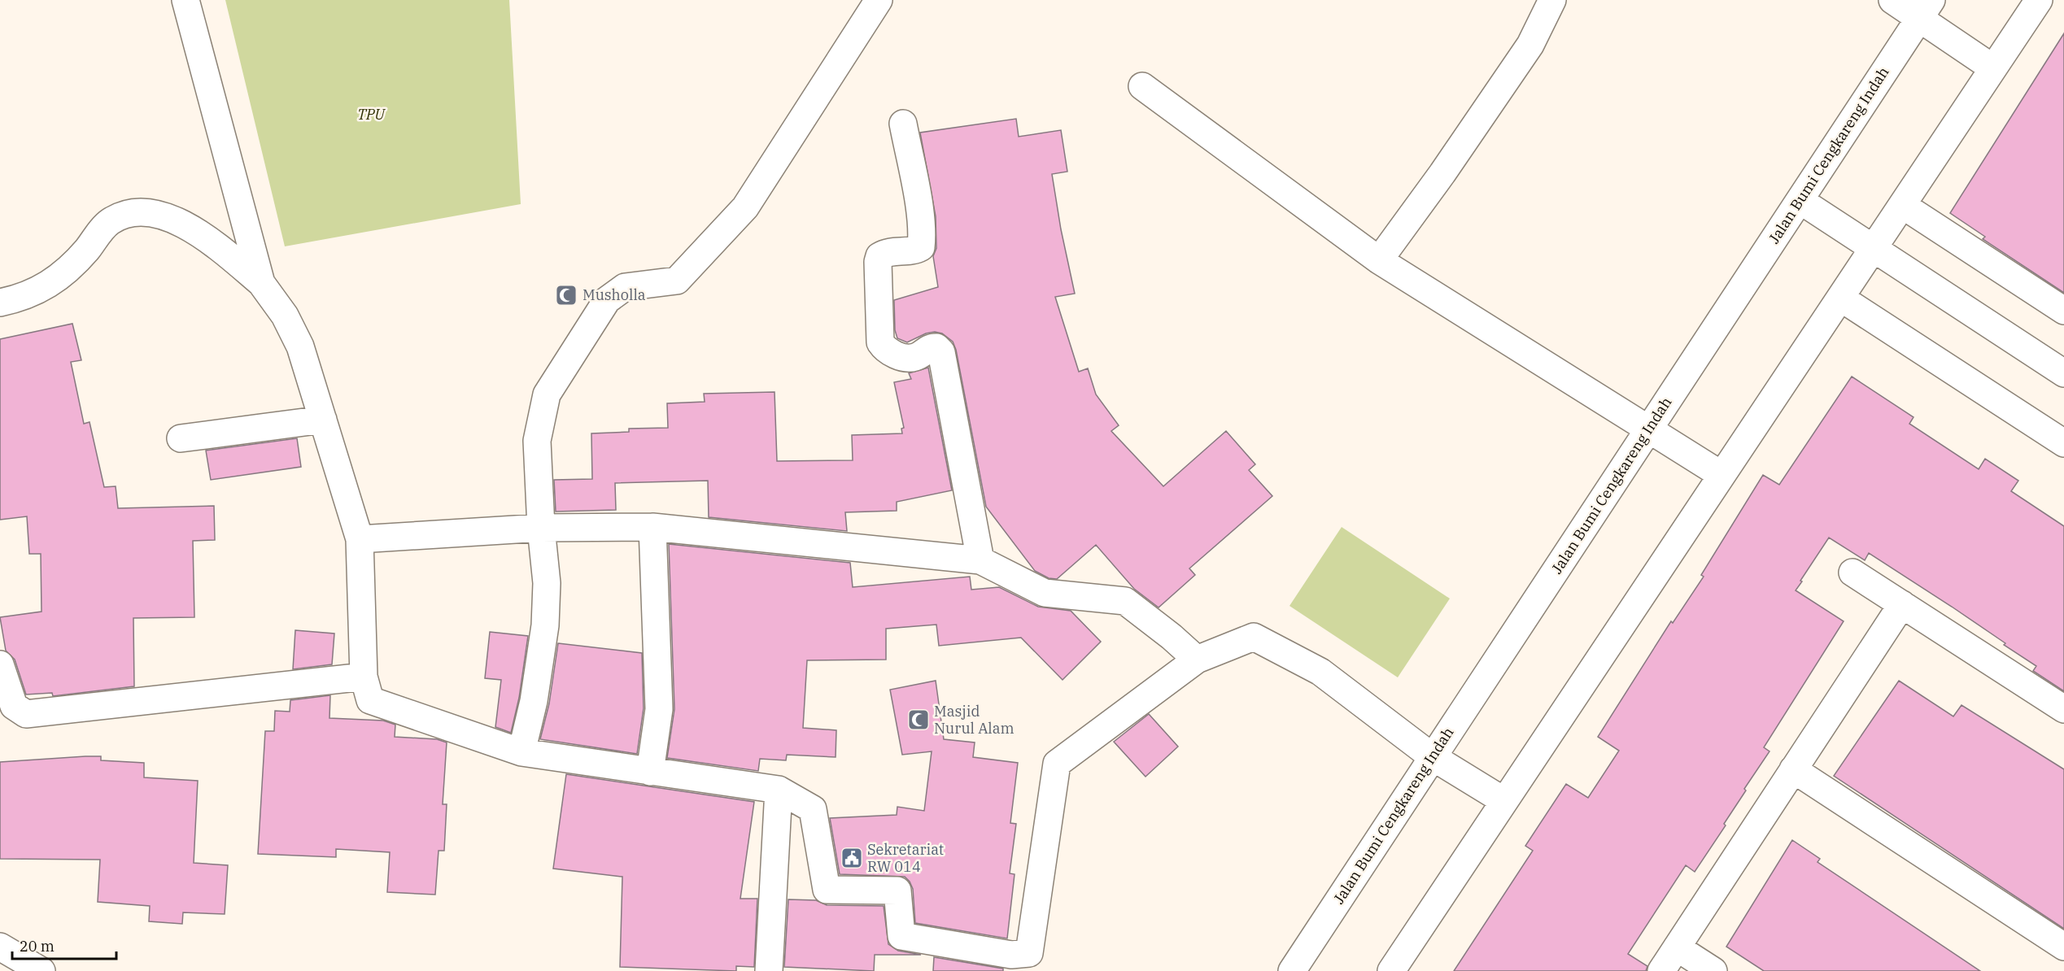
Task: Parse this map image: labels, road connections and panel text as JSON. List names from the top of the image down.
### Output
{
  "streets": {
    "street": ["Jalan Bumi Cengkareng Indah"]
  },
  "parks": ["TPU"],
  "places": {
    "mosque": ["Musholla", "Masjid Nurul Alam"],
    "public building": ["Sekretariat RW 014"]
  },
  "scale_bar": "20 m"
}
